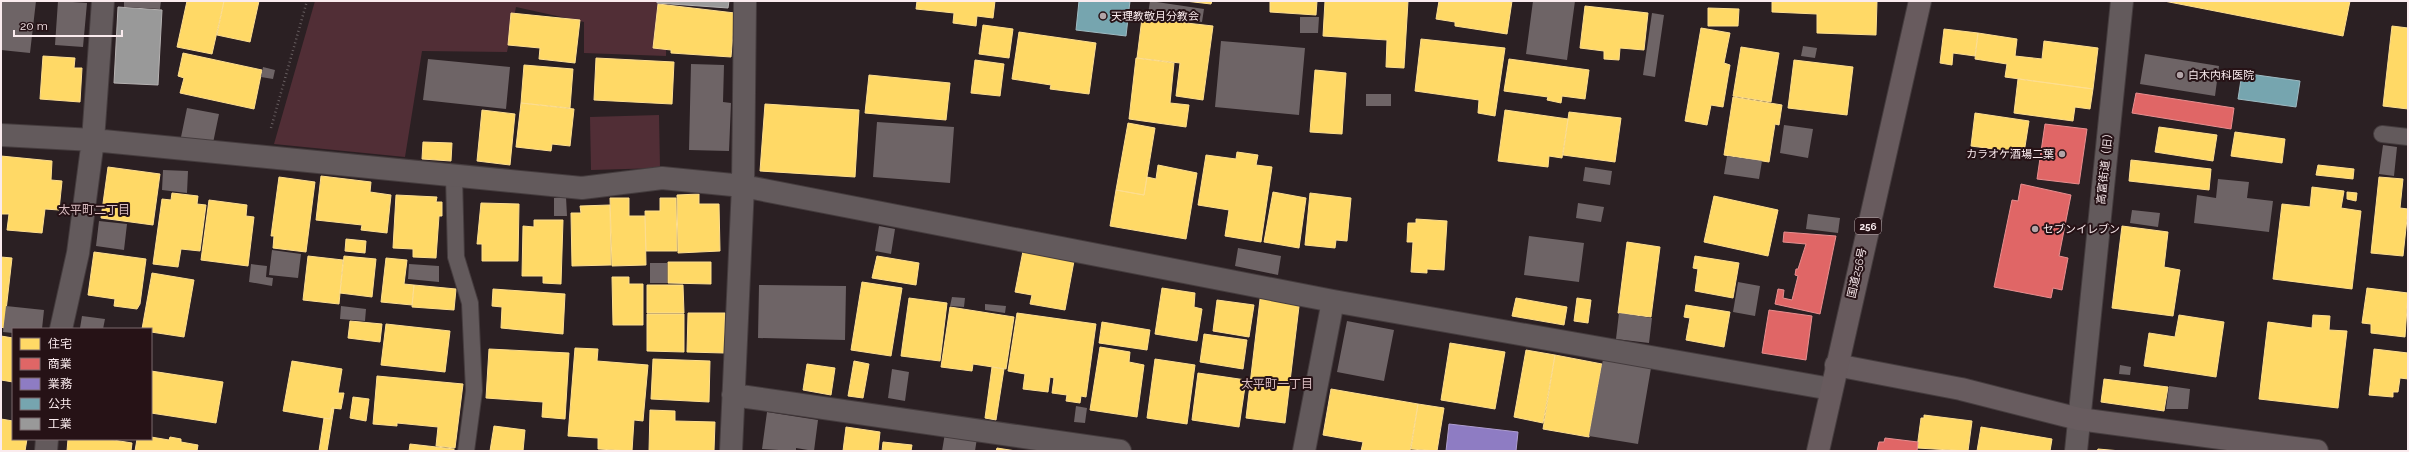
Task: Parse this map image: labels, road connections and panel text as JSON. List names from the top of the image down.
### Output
{
  "streets": {
    "highway": ["256", "国道256号"],
    "street": ["高富街道（旧）"]
  },
  "districts": ["太平町二丁目", "太平町一丁目"],
  "places": [
    "天理教敬月分教会",
    "白木内科医院",
    "カラオケ酒場二葉",
    "セブンイレブン"
  ],
  "legend": [
    "住宅",
    "商業",
    "業務",
    "公共",
    "工業"
  ],
  "scale_bar": "20 m"
}
